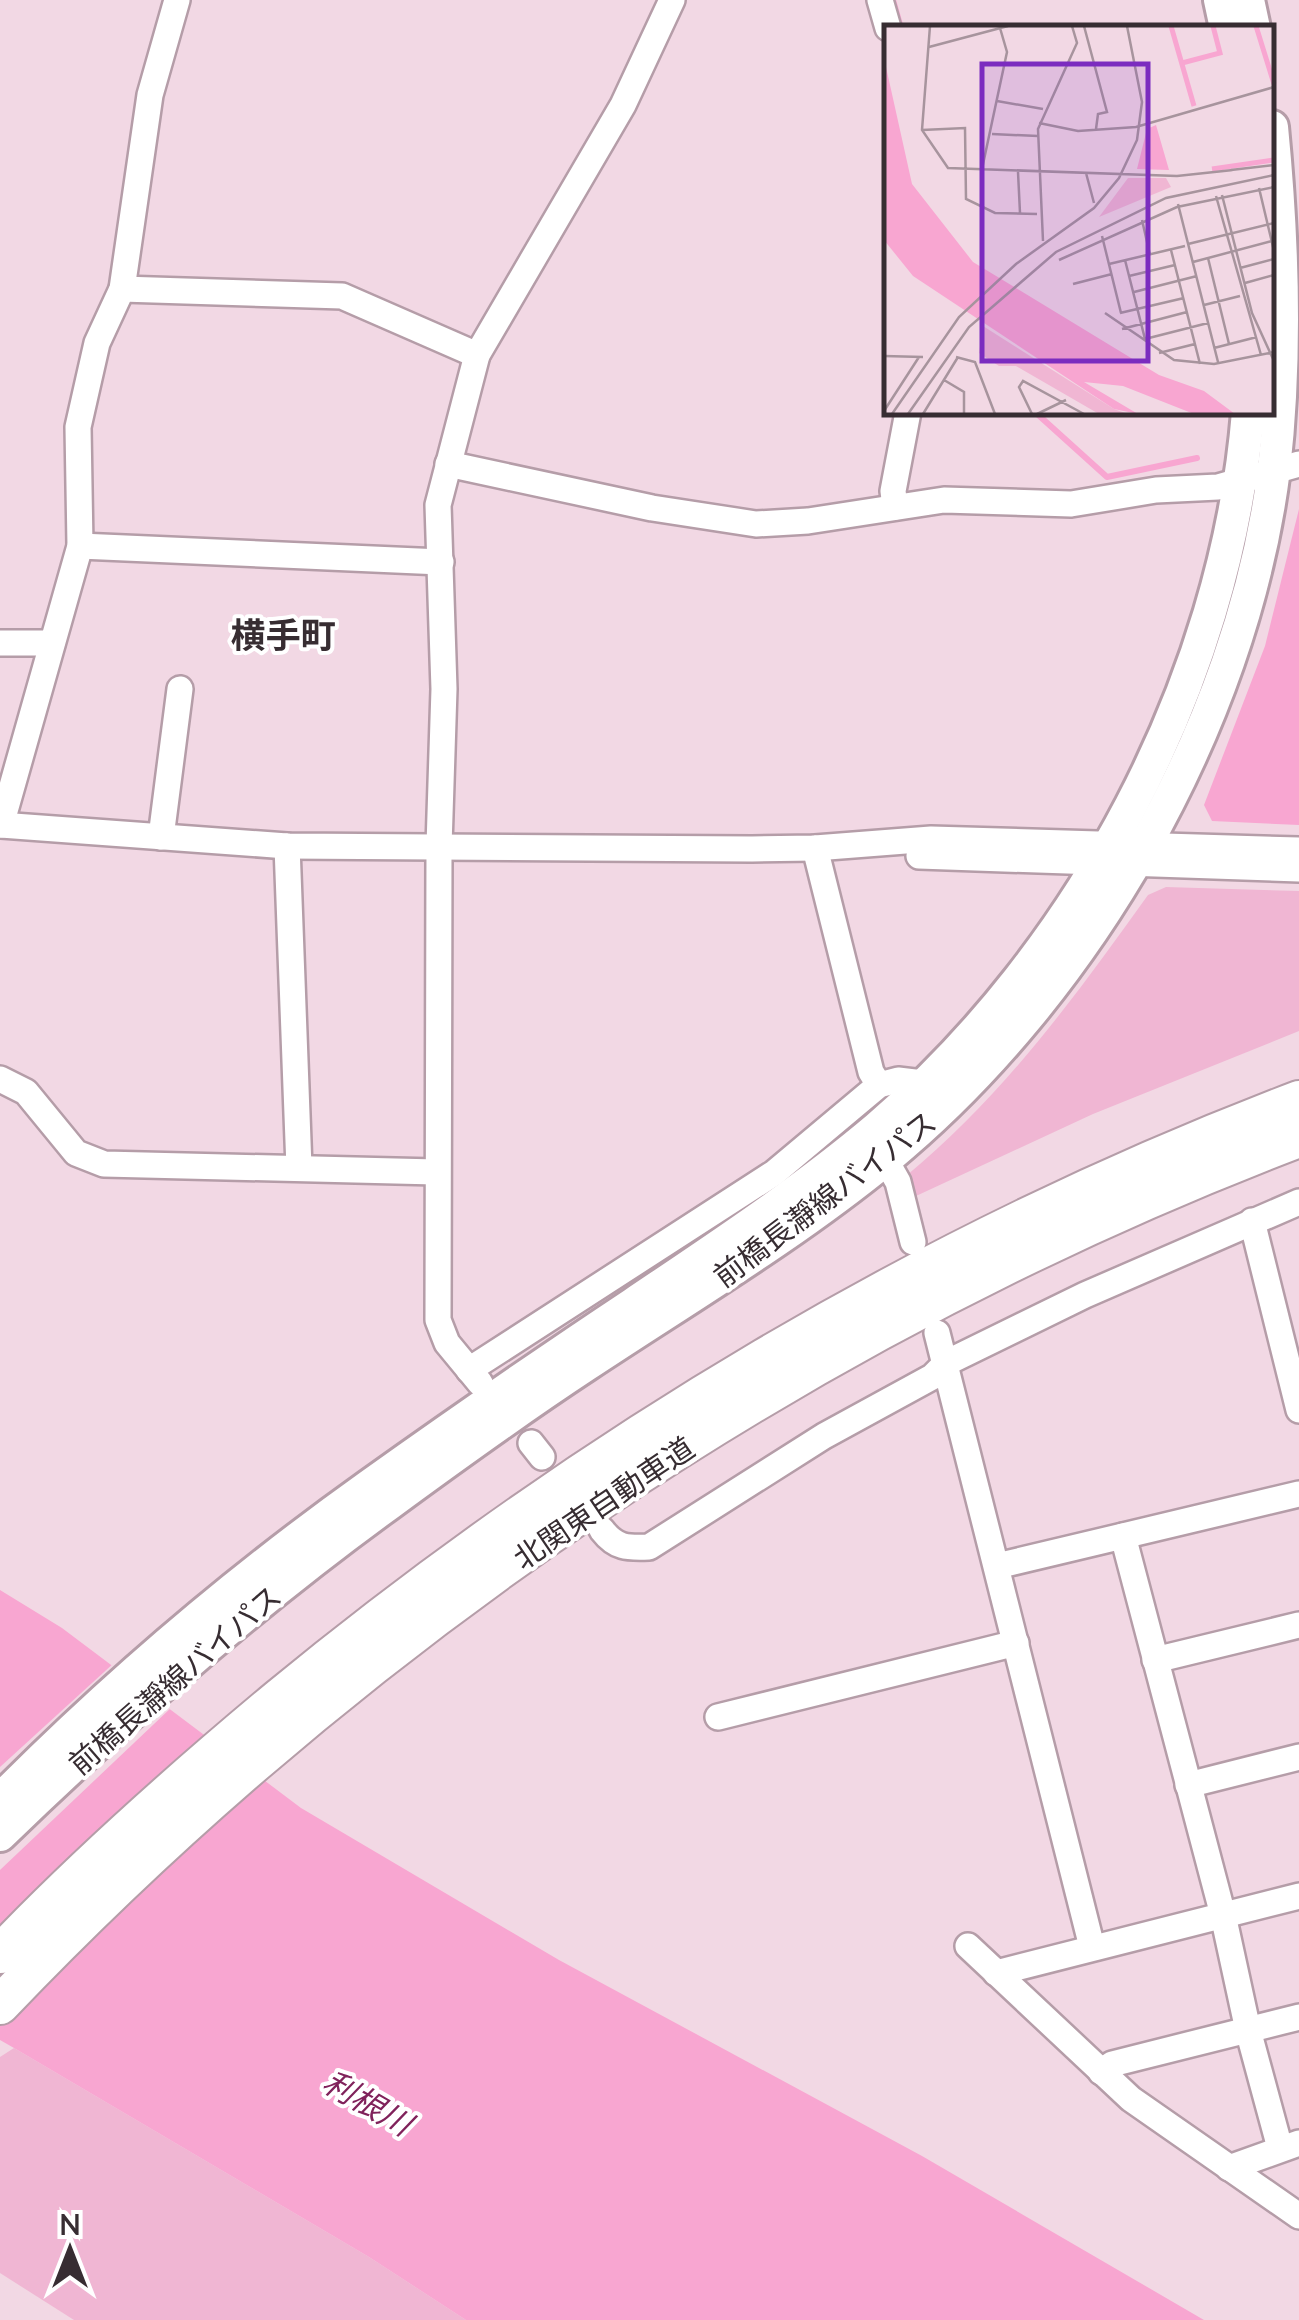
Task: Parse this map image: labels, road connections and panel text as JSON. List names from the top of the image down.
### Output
{
  "streets": {
    "highway": ["北関東自動車道"],
    "main road": ["前橋長瀞線バイパス"]
  },
  "districts": ["横手町"],
  "water": ["利根川"],
  "north": "top"
}
